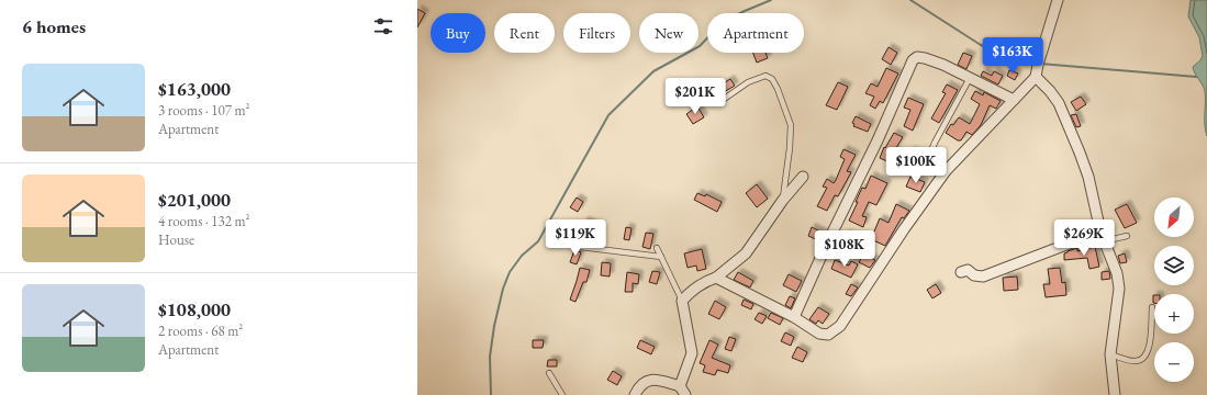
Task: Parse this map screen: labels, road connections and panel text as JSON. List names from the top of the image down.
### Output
{
  "north": "bottom left",
  "page": {
    "heading": "6 homes",
    "chip": [
      "Buy",
      "Rent",
      "Filters",
      "New",
      "Apartment"
    ],
    "price": [
      "$163K",
      "$201K",
      "$100K",
      "$119K",
      "$269K",
      "$108K"
    ],
    "list": [
      {
        "name": "$163,000",
        "note": "3 rooms · 107 m² · Apartment"
      },
      {
        "name": "$201,000",
        "note": "4 rooms · 132 m² · House"
      },
      {
        "name": "$108,000",
        "note": "2 rooms · 68 m² · Apartment"
      }
    ],
    "map_buttons": ["+", "−"]
  }
}
